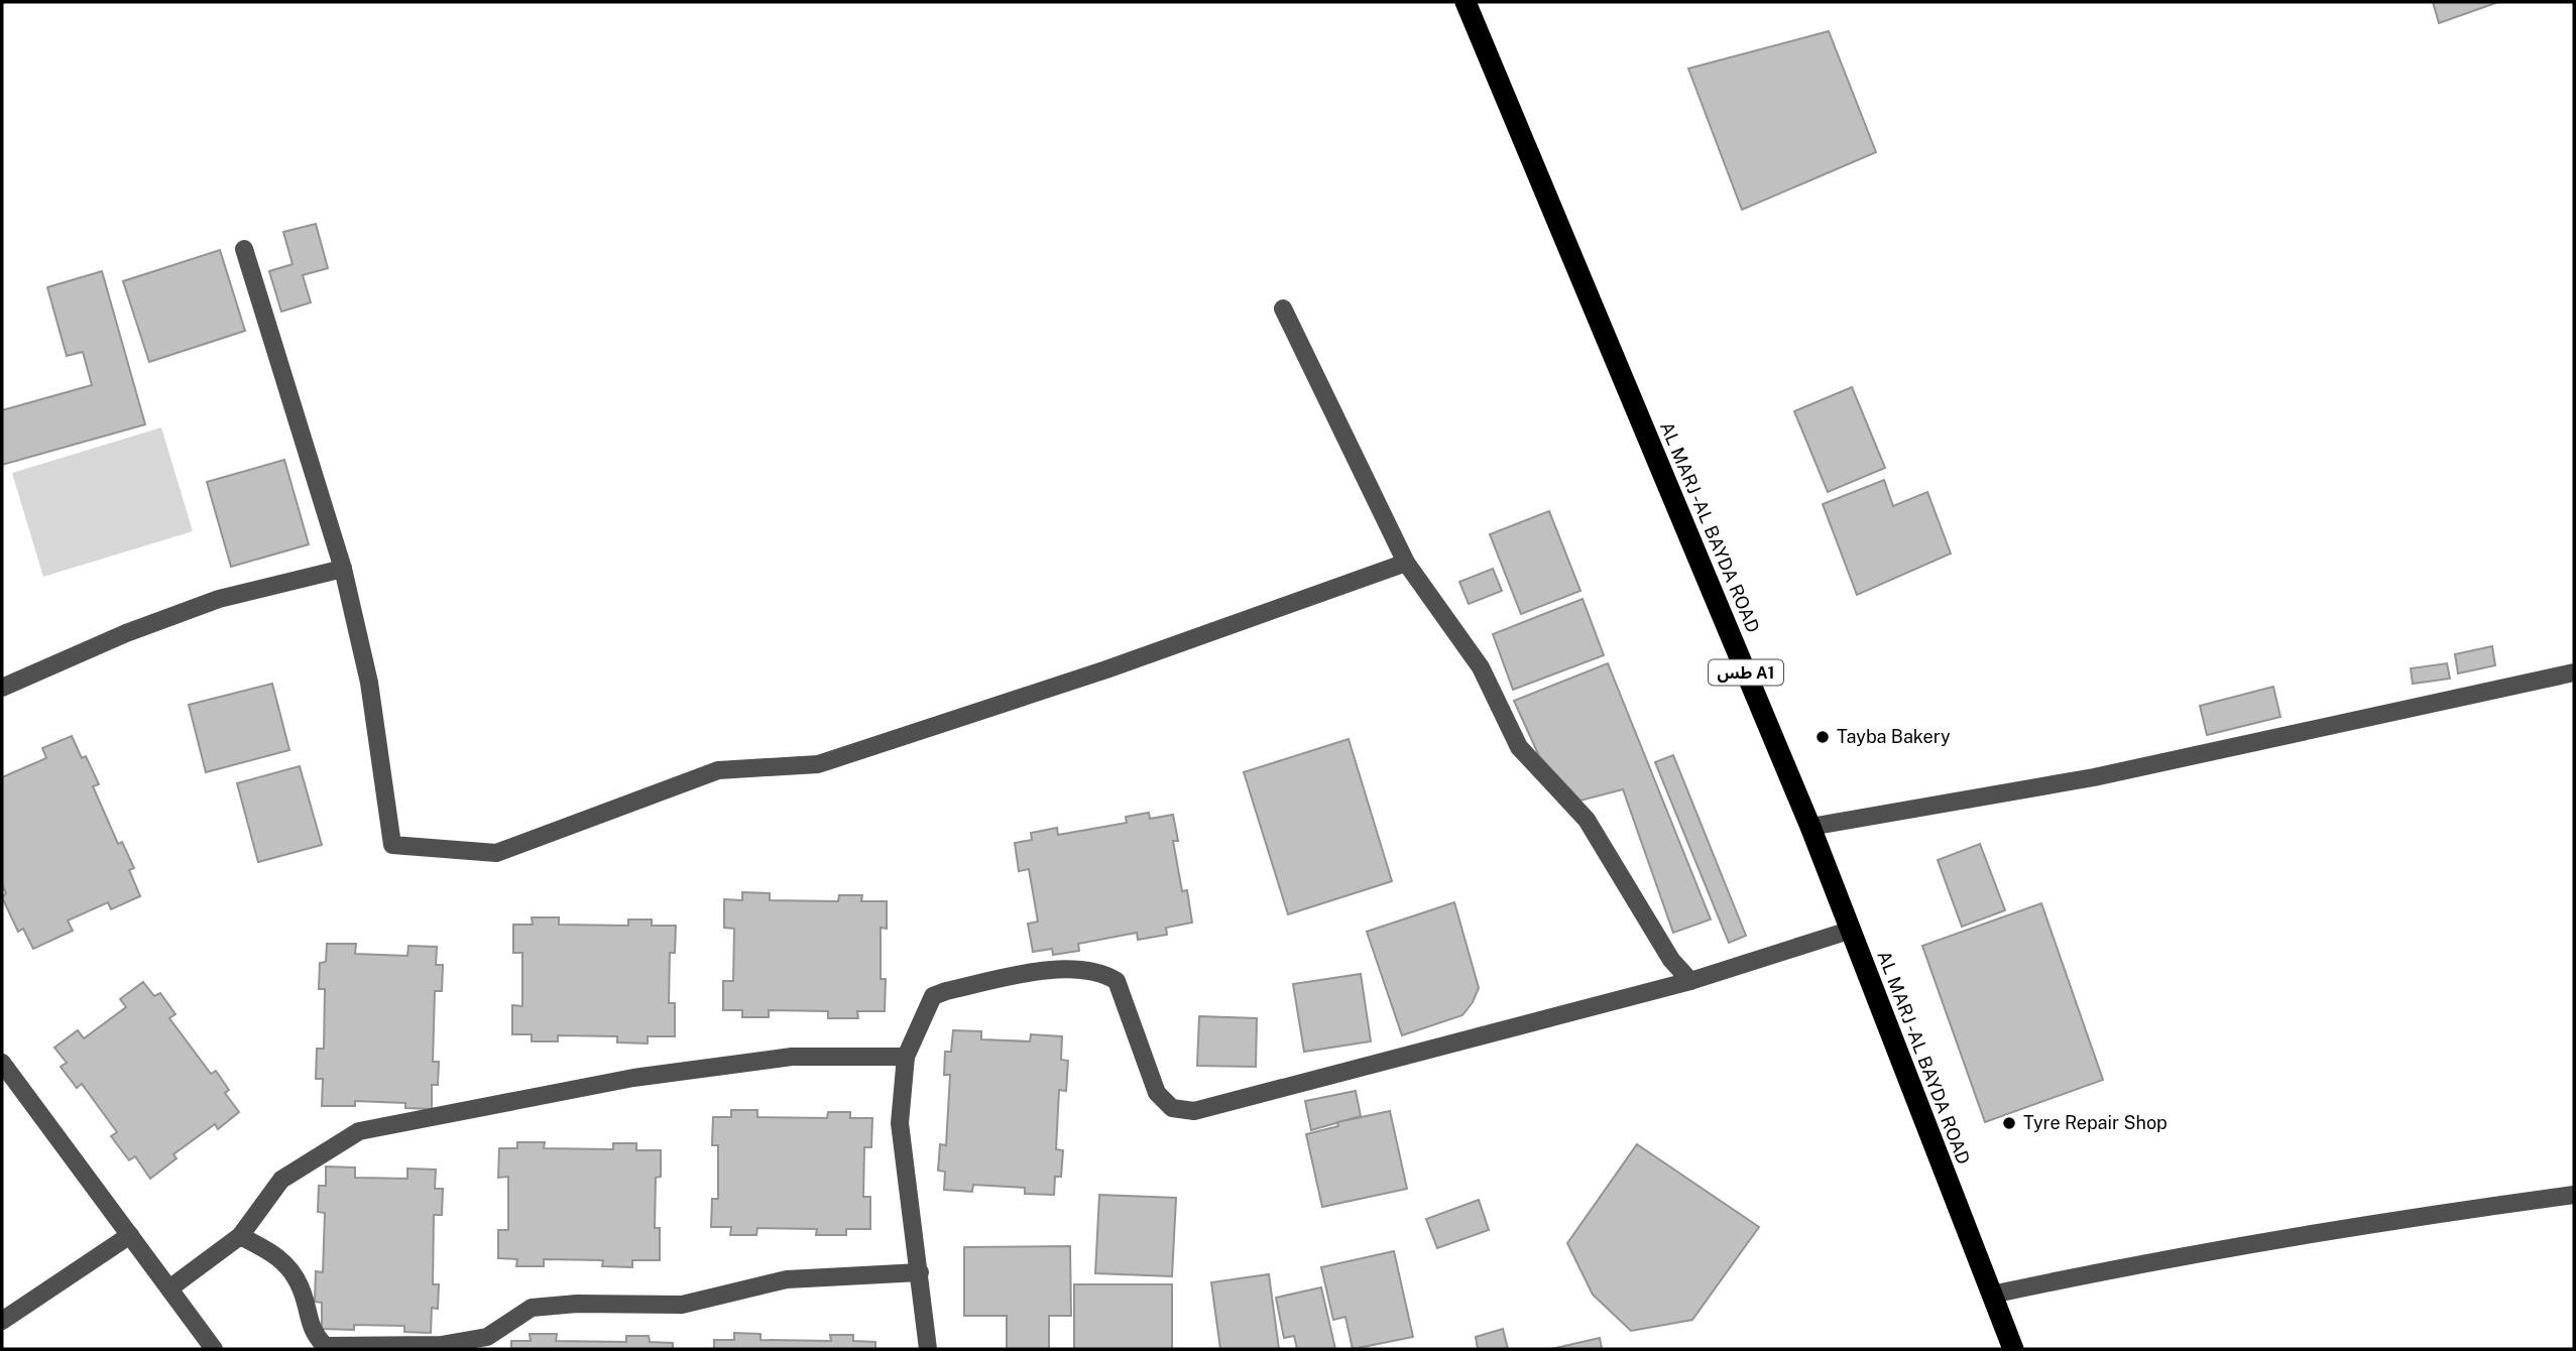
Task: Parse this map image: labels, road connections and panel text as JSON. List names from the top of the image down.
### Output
{
  "streets": {
    "highway": ["AL MARJ -AL BAYDA ROAD", "طس A1"]
  },
  "places": ["Tayba Bakery", "Tyre Repair Shop"]
}
